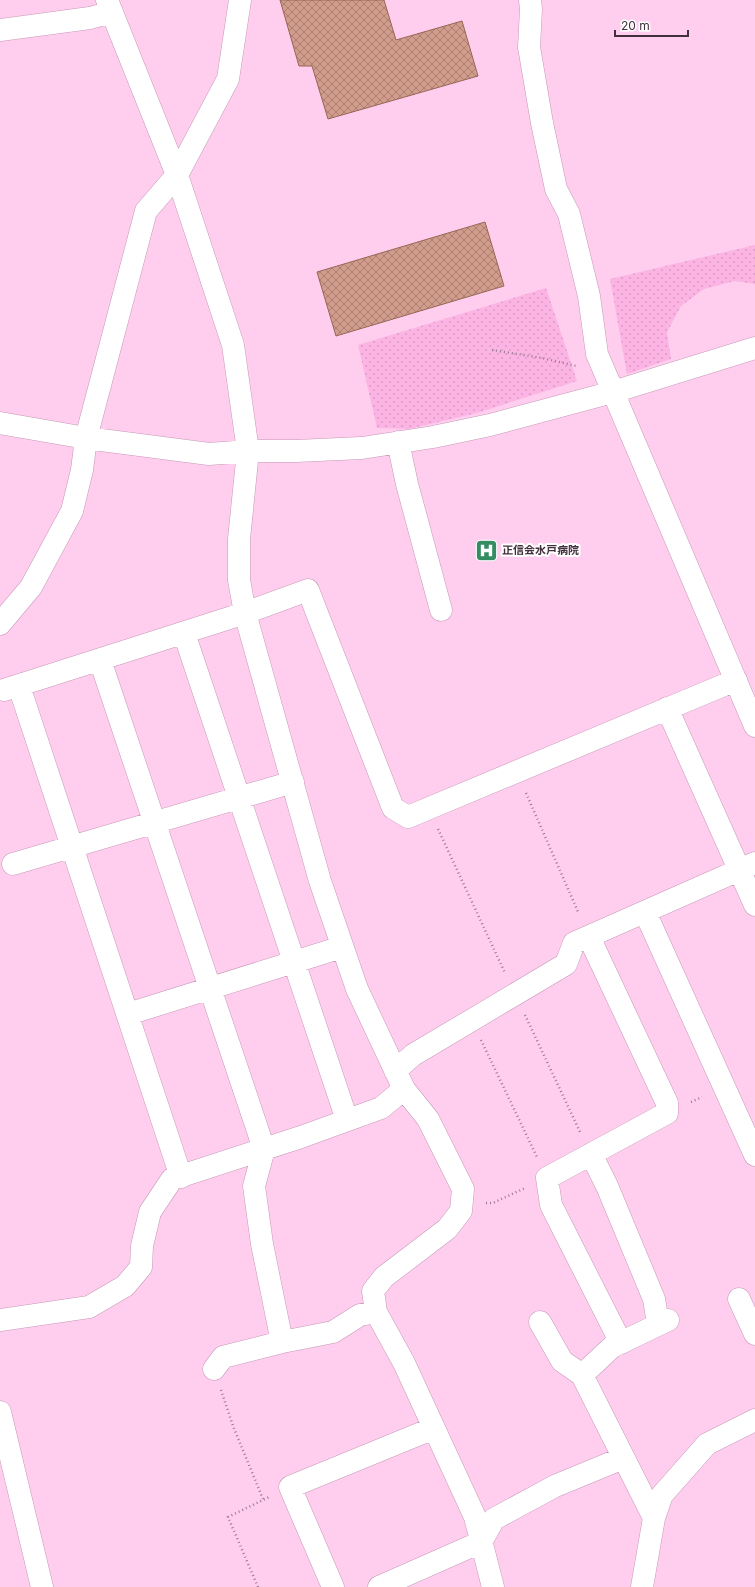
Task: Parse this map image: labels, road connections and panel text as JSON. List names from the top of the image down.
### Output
{
  "places": {
    "hospital": ["正信会水戸病院"]
  },
  "scale_bar": "20 m"
}
